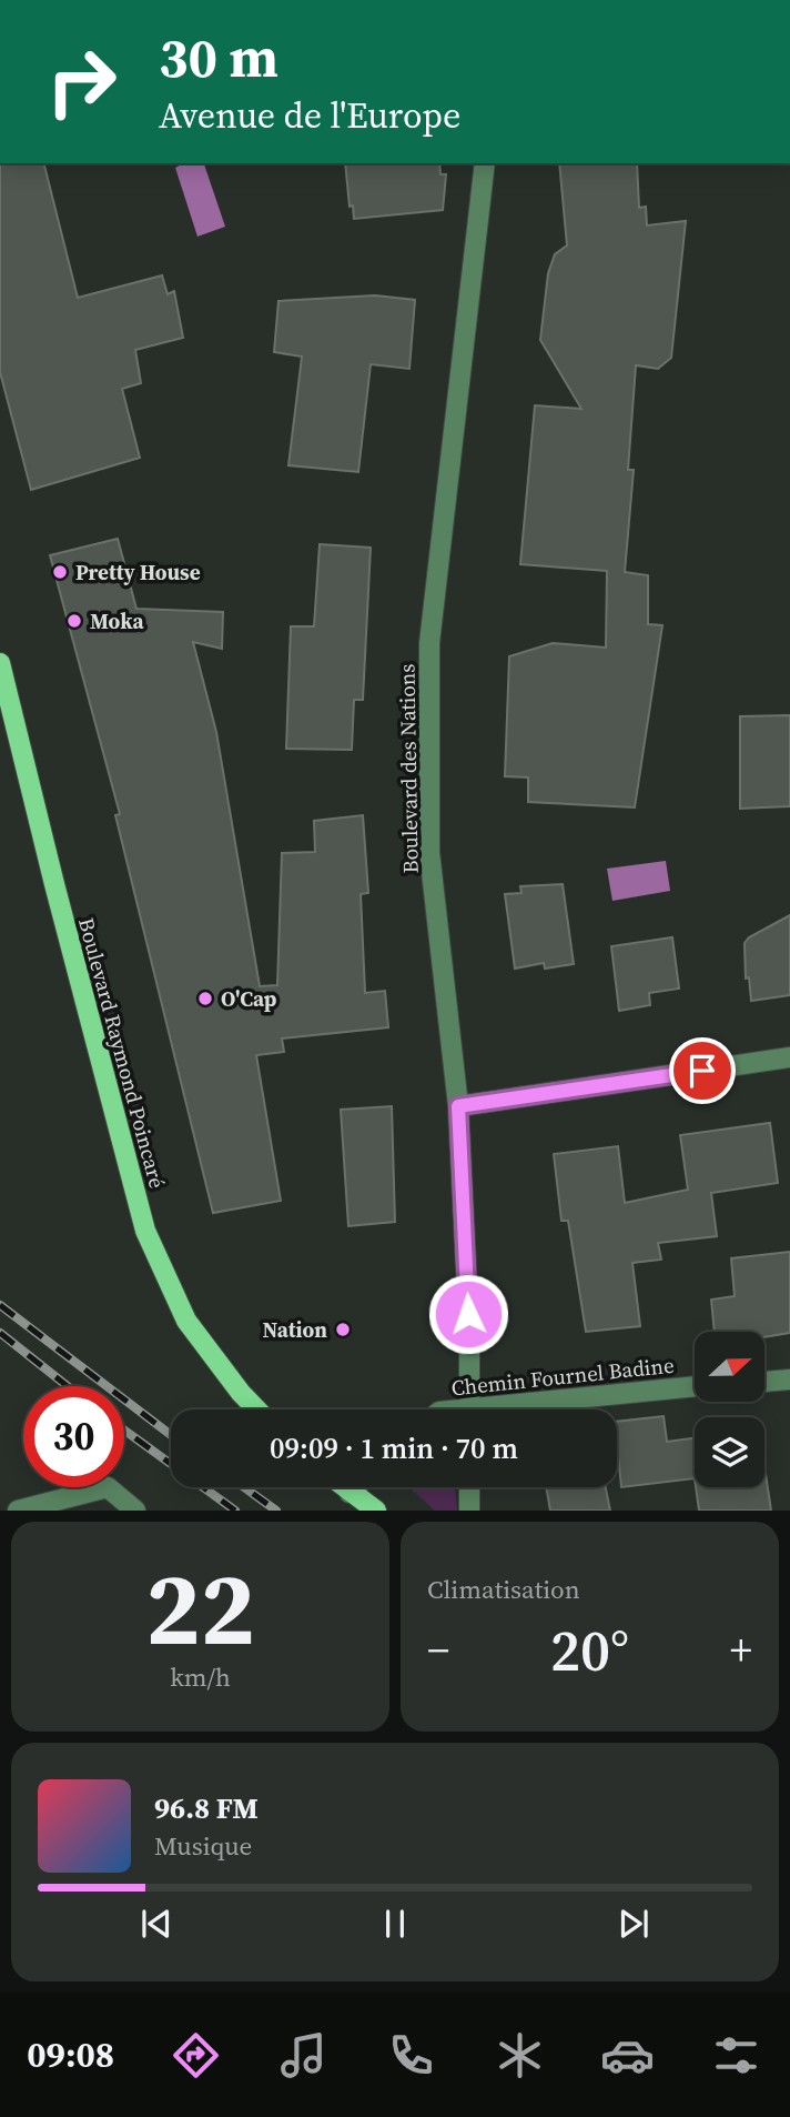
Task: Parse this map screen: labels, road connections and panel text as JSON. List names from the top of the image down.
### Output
{
  "streets": {
    "main road": ["Boulevard Raymond Poincaré"],
    "street": ["Boulevard des Nations", "Chemin Fournel Badine"]
  },
  "places": [
    "Pretty House",
    "Moka",
    "O'Cap",
    "Nation"
  ],
  "north": "right",
  "page": {
    "turn": ["30 m", "Avenue de l'Europe"],
    "limit": "30",
    "trip": "09:09 · 1 min · 70 m",
    "tile": [
      ["22", "km/h"],
      "Climatisation"
    ],
    "heat": ["−", "20°", "+"],
    "song": ["96.8 FM", "Musique"],
    "tabs": "09:08"
  }
}
